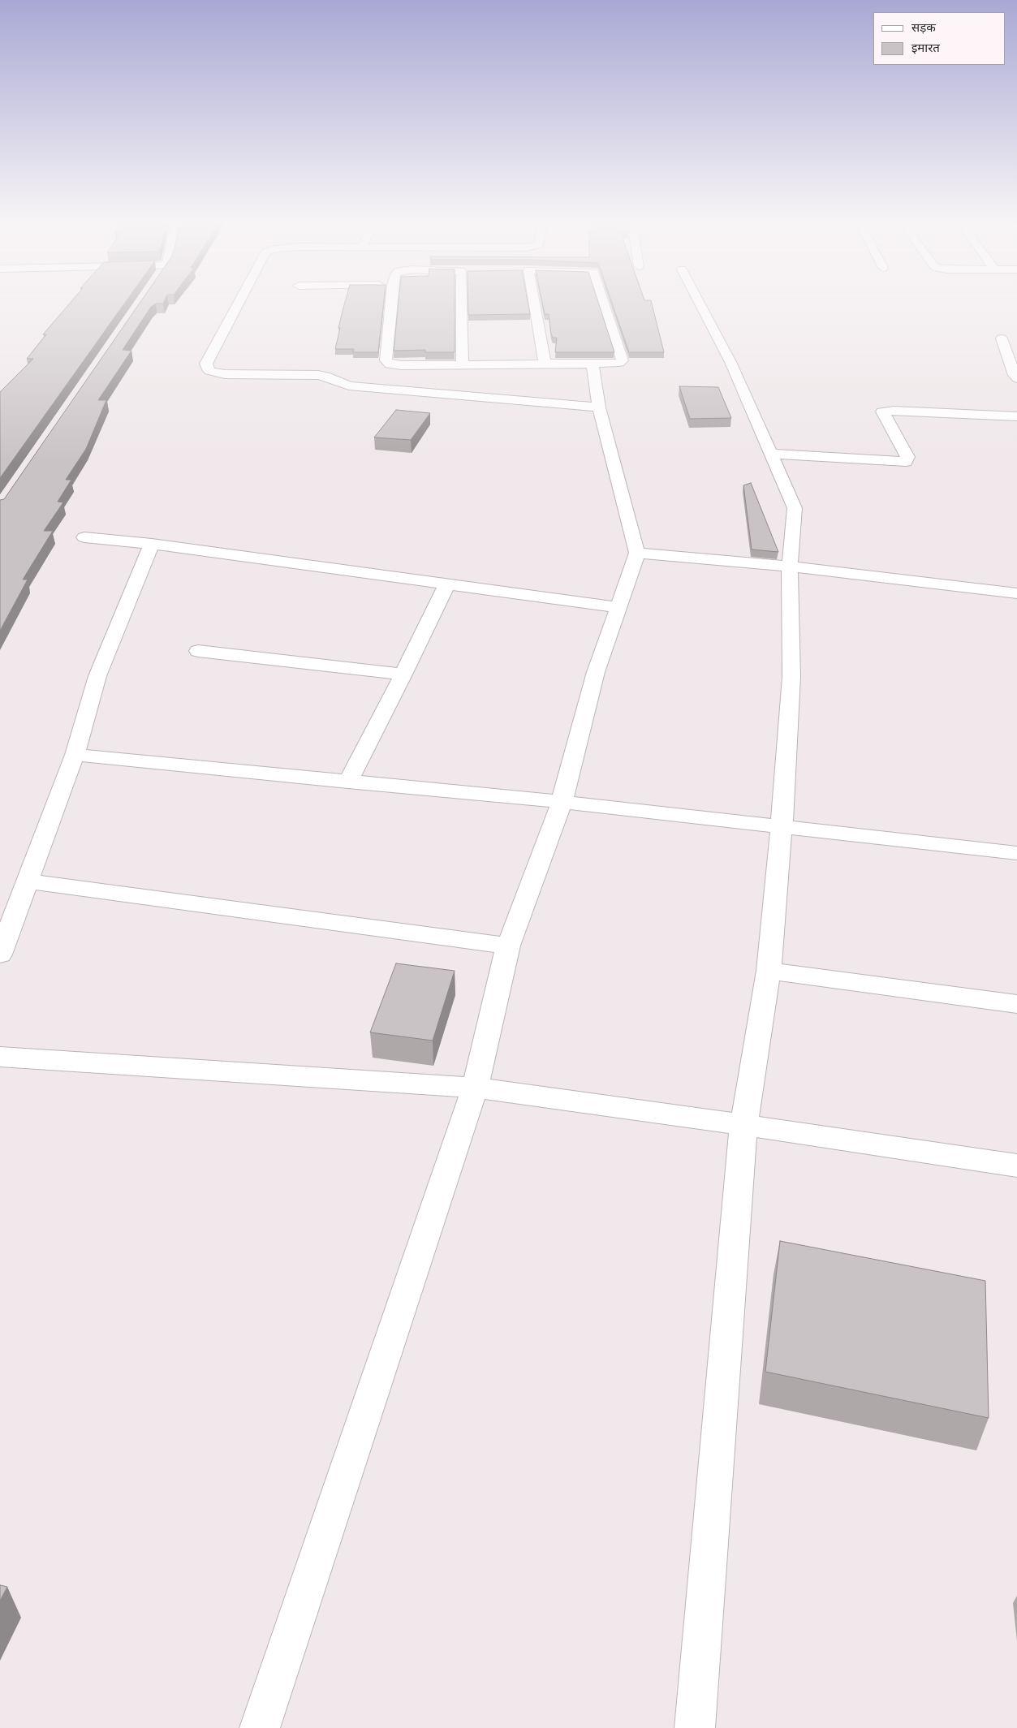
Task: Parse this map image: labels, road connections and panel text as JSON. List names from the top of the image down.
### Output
{
  "legend": ["सड़क", "इमारत"]
}
